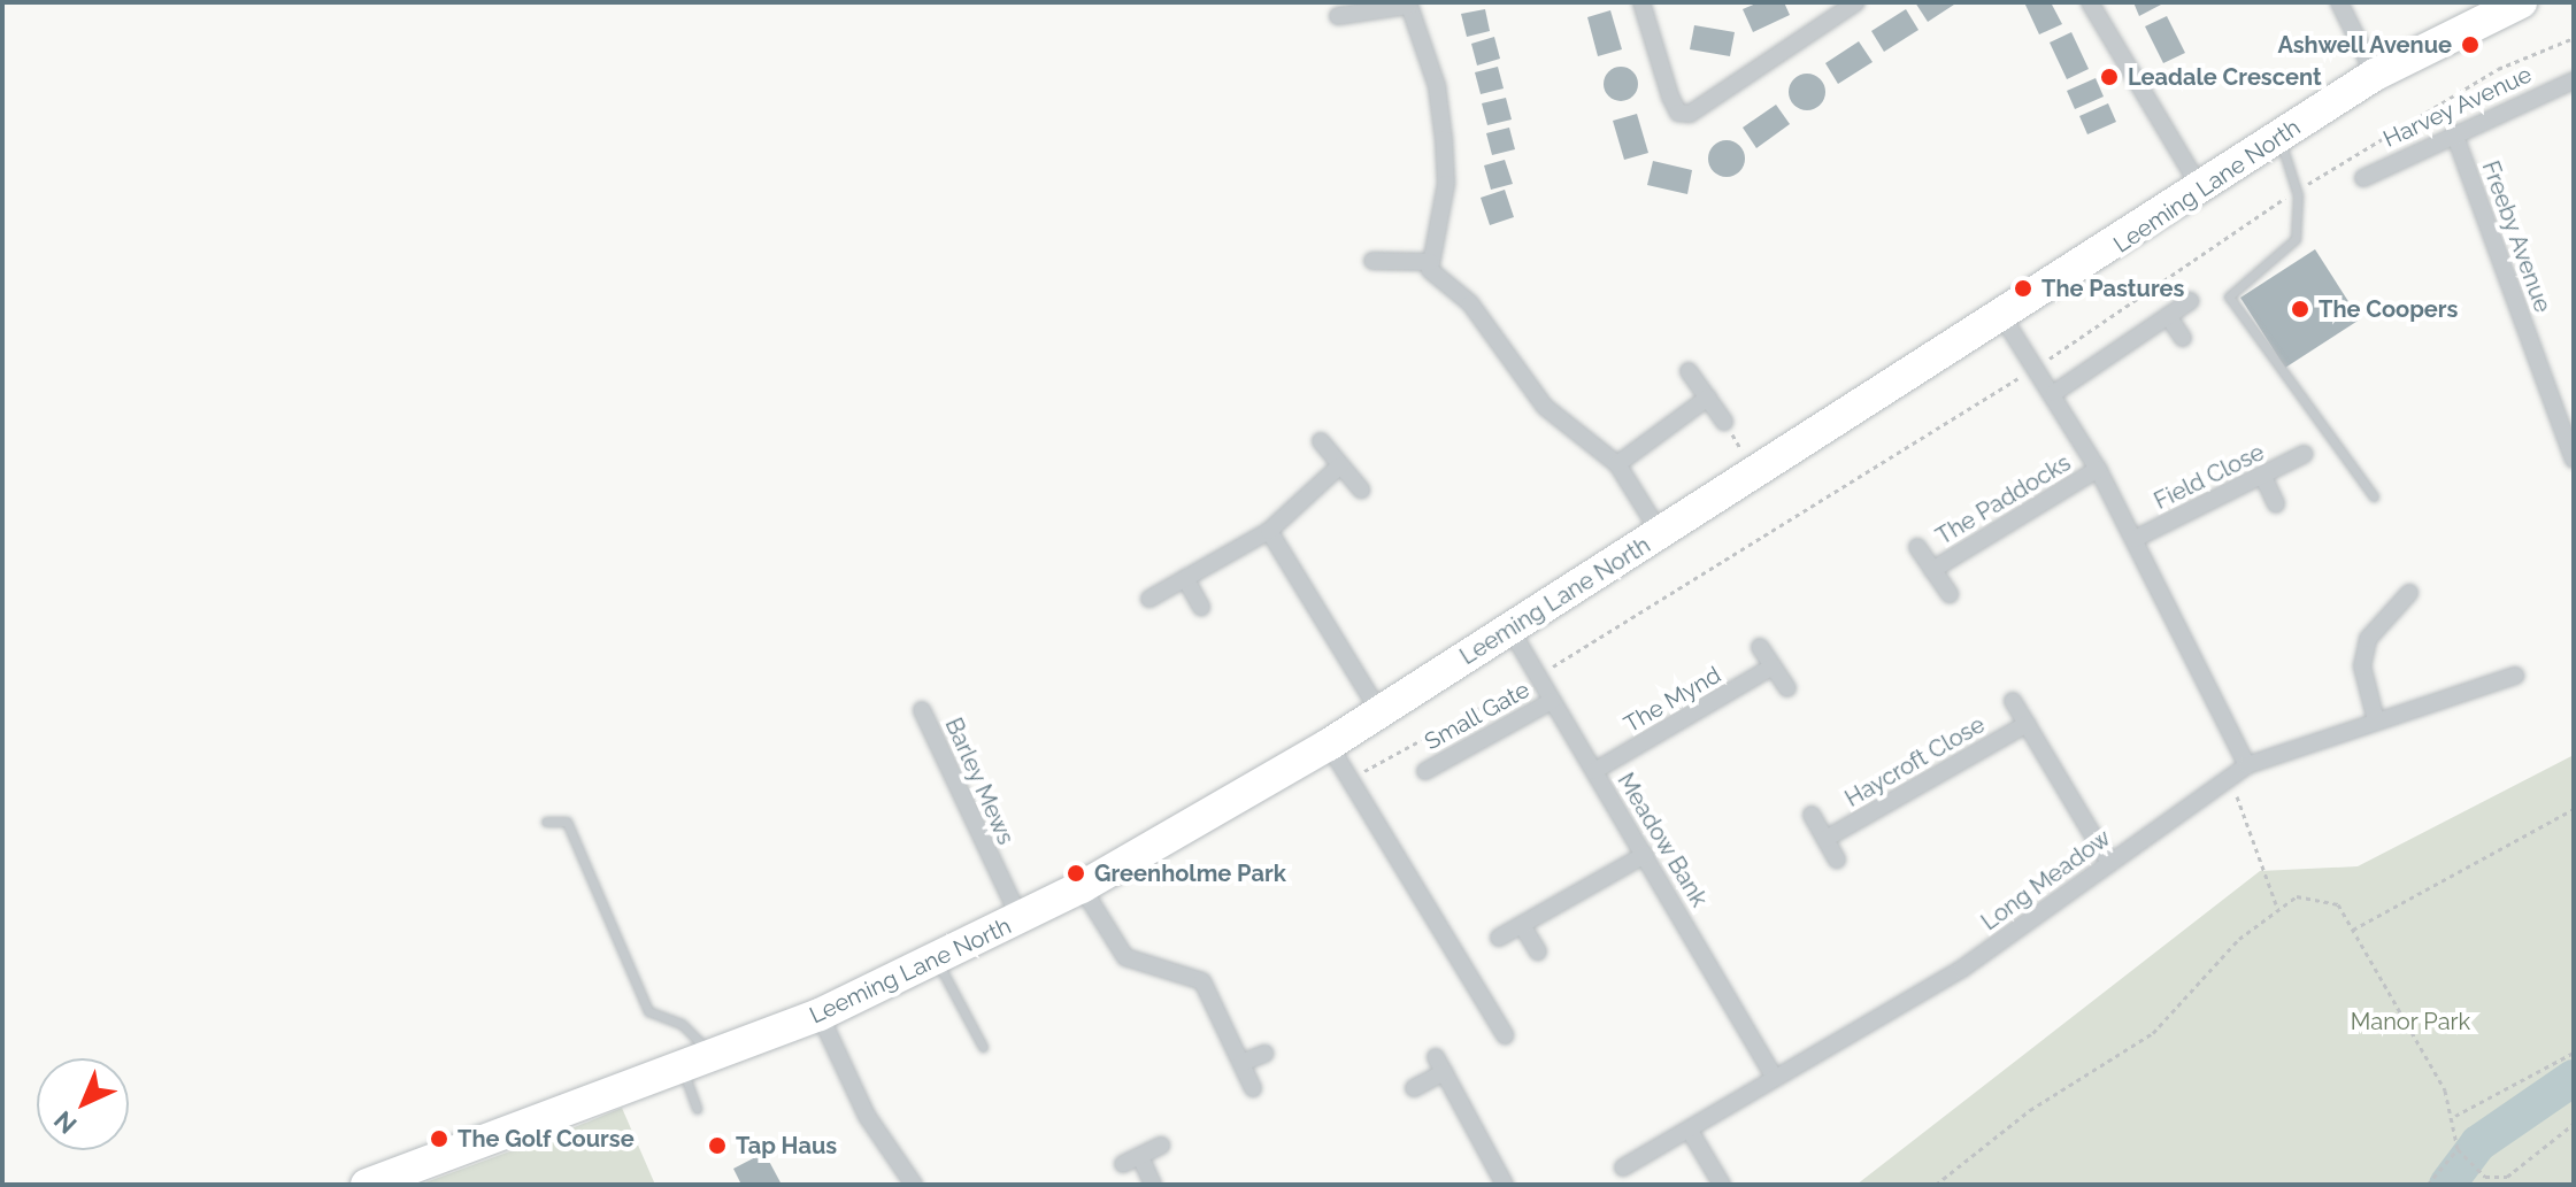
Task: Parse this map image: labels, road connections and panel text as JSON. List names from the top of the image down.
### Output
{
  "streets": {
    "highway": ["Leeming Lane North"],
    "street": [
      "Harvey Avenue",
      "Freeby Avenue",
      "Field Close",
      "The Paddocks",
      "The Mynd",
      "Small Gate",
      "Haycroft Close",
      "Barley Mews",
      "Meadow Bank",
      "Long Meadow"
    ]
  },
  "crossings": [
    ["Harvey Avenue", "Freeby Avenue"],
    ["Leeming Lane North", "Barley Mews"],
    ["Leeming Lane North", "Meadow Bank"],
    ["The Mynd", "Meadow Bank"],
    ["Small Gate", "Meadow Bank"],
    ["Meadow Bank", "Long Meadow"]
  ],
  "parks": ["Manor Park"],
  "places": [
    "Ashwell Avenue",
    "Leadale Crescent",
    "The Pastures",
    "The Coopers",
    "Greenholme Park",
    "The Golf Course",
    "Tap Haus"
  ],
  "north": "bottom left"
}
